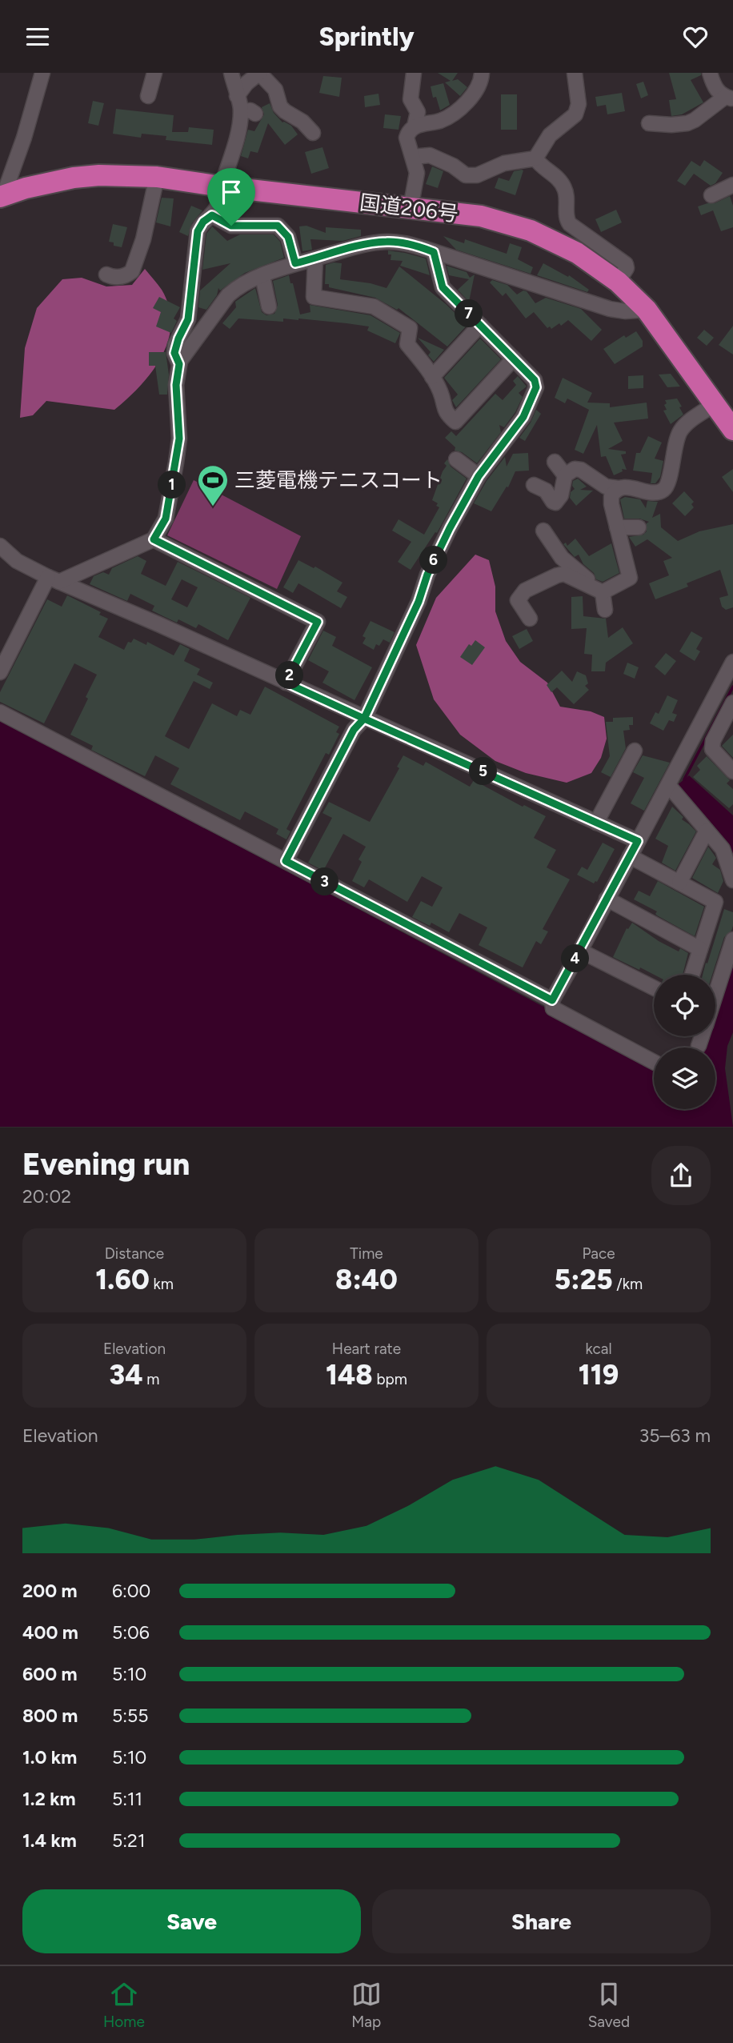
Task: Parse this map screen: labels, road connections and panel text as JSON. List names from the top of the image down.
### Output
{
  "streets": {
    "highway": ["国道206号"]
  },
  "places": {
    "sports": ["三菱電機テニスコート"]
  },
  "page": {
    "header": "Sprintly",
    "pins": [
      "7",
      "1",
      "6",
      "2",
      "5",
      "3",
      "4"
    ],
    "heading": ["Evening run", "20:02"],
    "stats": [
      ["Distance", "1.60 km"],
      ["Time", "8:40"],
      ["Pace", "5:25 /km"],
      ["Elevation", "34 m"],
      ["Heart rate", "148 bpm"],
      ["kcal", "119"]
    ],
    "chart": ["Elevation", "35–63 m"],
    "list": [
      {
        "name": "200 m",
        "note": "6:00"
      },
      {
        "name": "400 m",
        "note": "5:06"
      },
      {
        "name": "600 m",
        "note": "5:10"
      },
      {
        "name": "800 m",
        "note": "5:55"
      },
      {
        "name": "1.0 km",
        "note": "5:10"
      },
      {
        "name": "1.2 km",
        "note": "5:11"
      },
      {
        "name": "1.4 km",
        "note": "5:21"
      }
    ],
    "buttons": ["Save", "Share"],
    "tabs": ["Home", "Map", "Saved"]
  }
}
